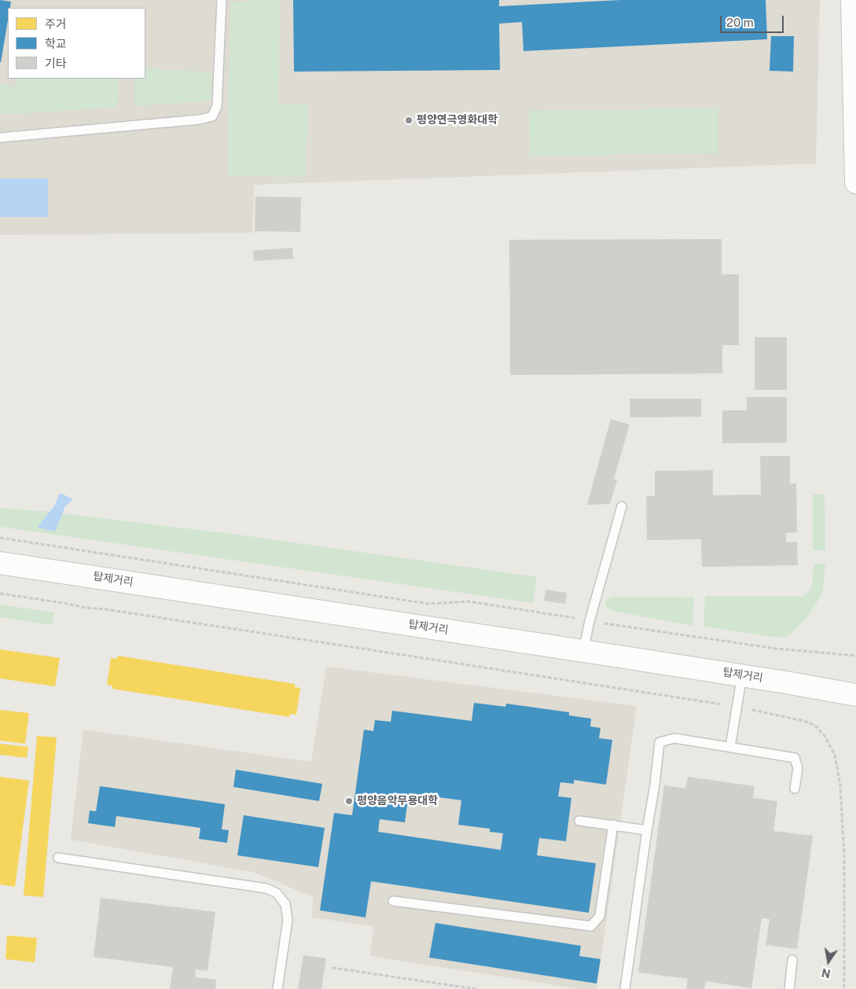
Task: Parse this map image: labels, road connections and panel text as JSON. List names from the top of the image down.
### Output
{
  "streets": {
    "main road": ["탑제거리"]
  },
  "places": ["평양연극영화대학", "평양음악무용대학"],
  "legend": ["주거", "학교", "기타"],
  "scale_bar": "20 m",
  "north": "bottom"
}
